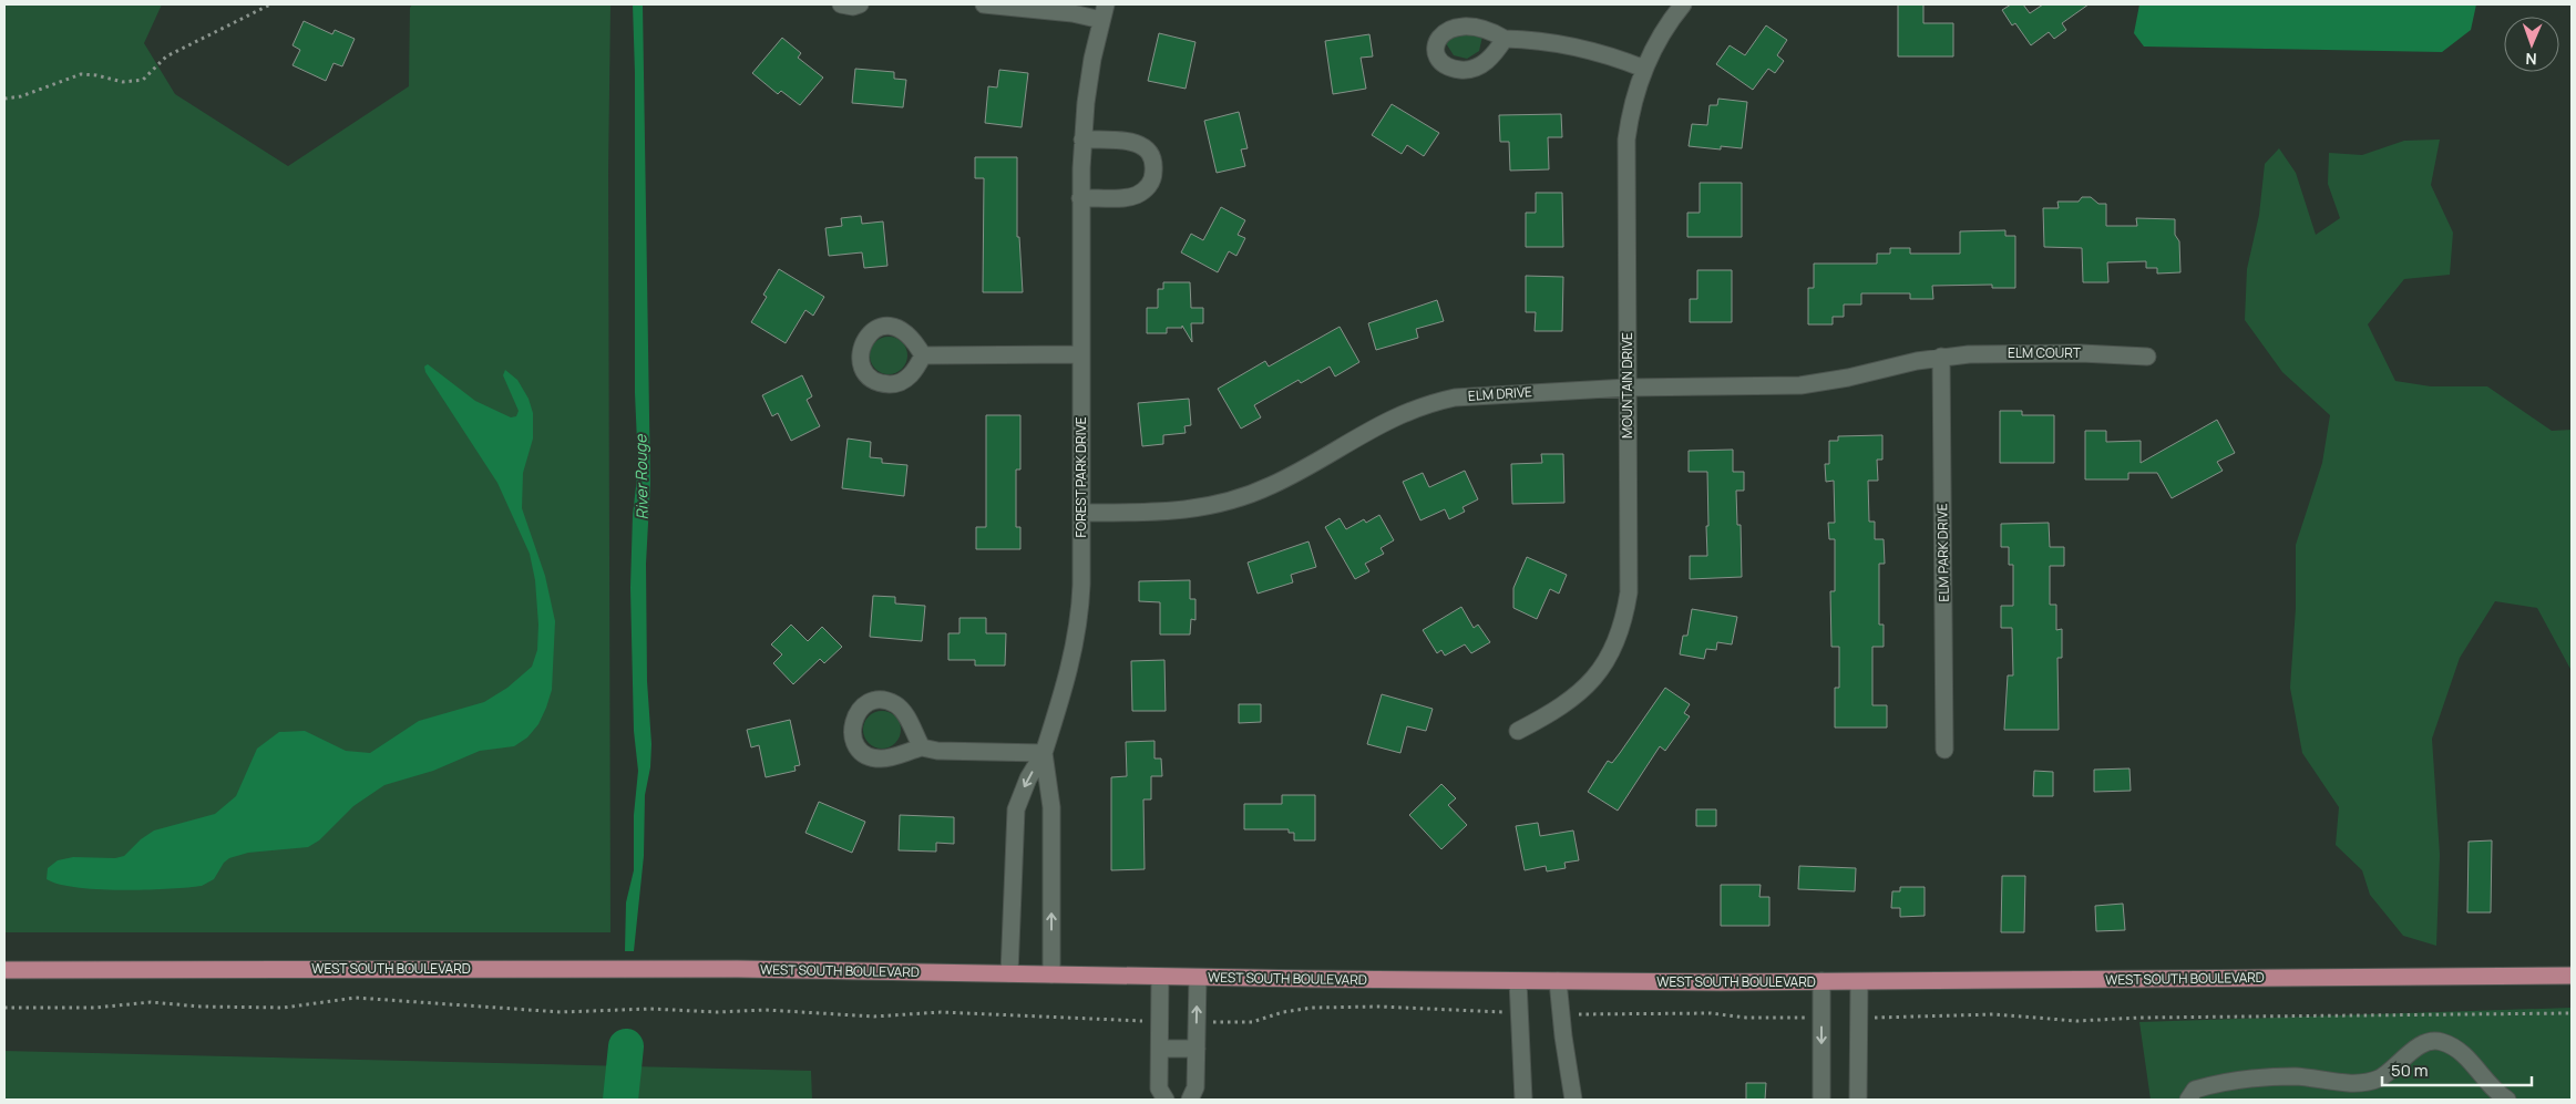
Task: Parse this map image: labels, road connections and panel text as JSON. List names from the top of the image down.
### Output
{
  "streets": {
    "main road": ["WEST SOUTH BOULEVARD"],
    "street": [
      "ELM COURT",
      "MOUNTAIN DRIVE",
      "ELM DRIVE",
      "FOREST PARK DRIVE",
      "ELM PARK DRIVE"
    ]
  },
  "crossings": [
    ["ELM COURT", "ELM DRIVE"],
    ["ELM COURT", "ELM PARK DRIVE"],
    ["MOUNTAIN DRIVE", "ELM DRIVE"],
    ["ELM DRIVE", "FOREST PARK DRIVE"],
    ["ELM DRIVE", "ELM PARK DRIVE"],
    ["FOREST PARK DRIVE", "WEST SOUTH BOULEVARD"]
  ],
  "water": ["River Rouge"],
  "scale_bar": "50 m",
  "north": "bottom"
}
